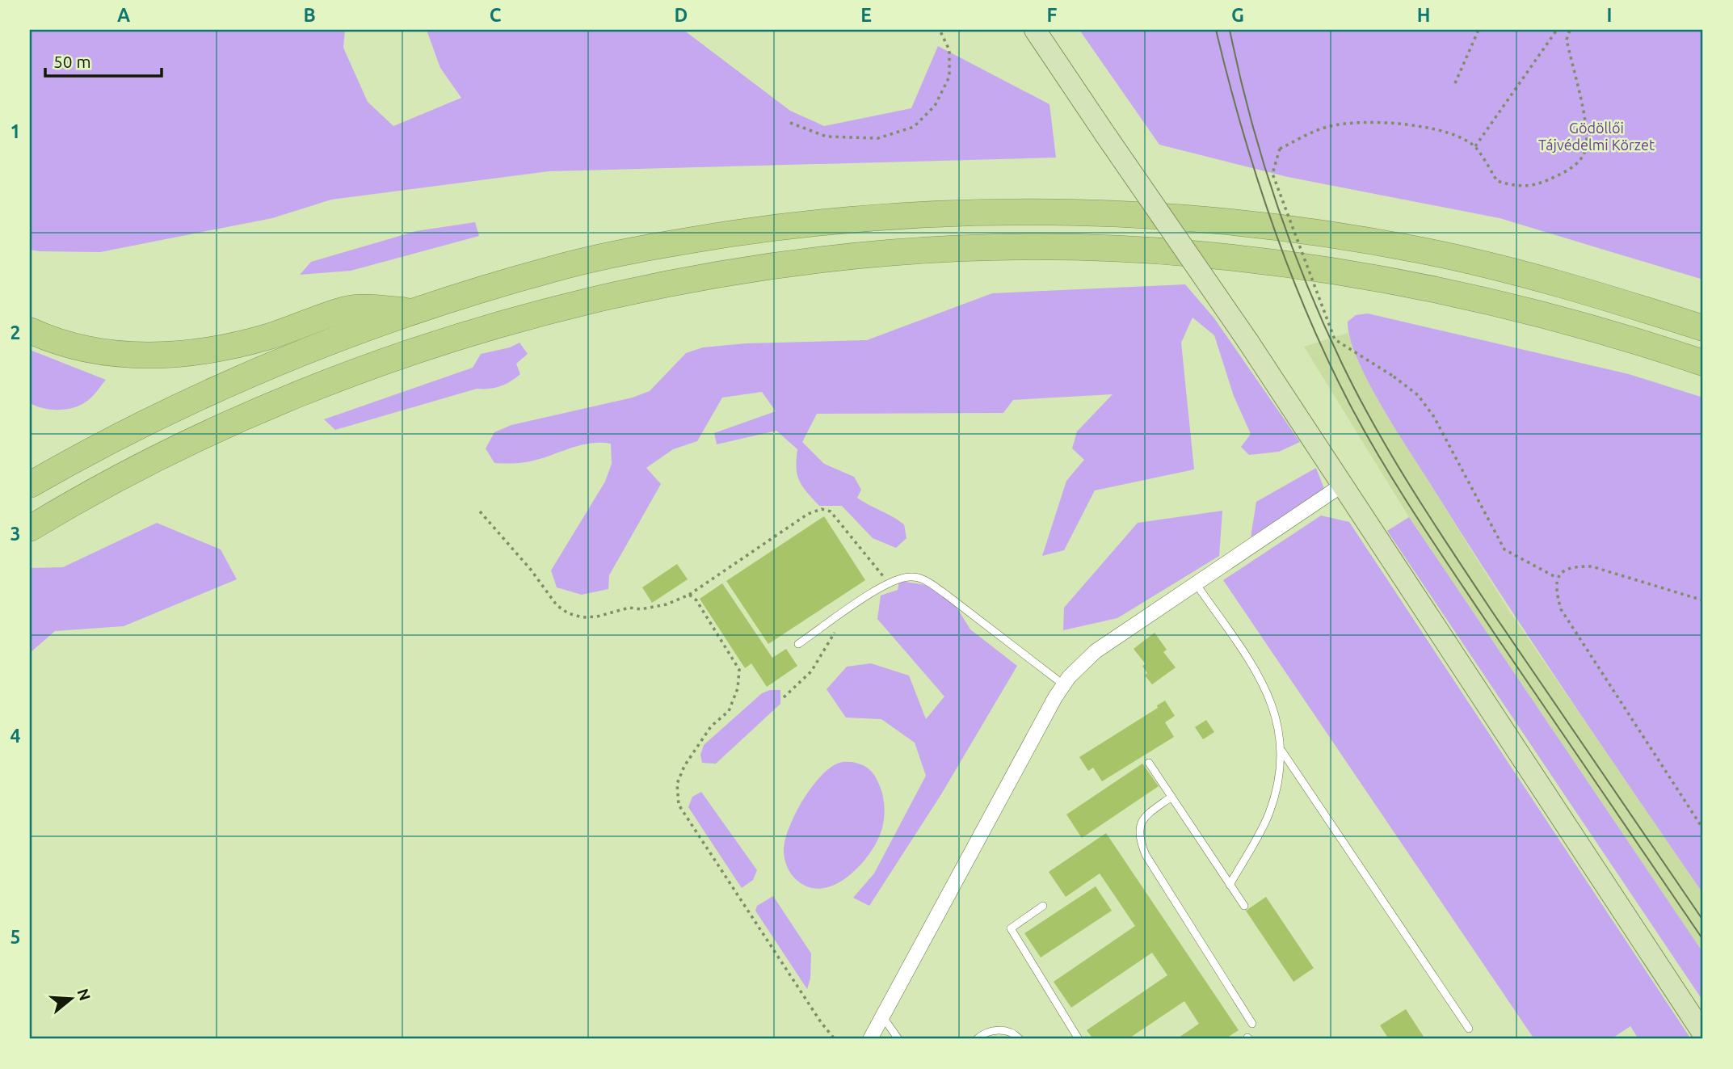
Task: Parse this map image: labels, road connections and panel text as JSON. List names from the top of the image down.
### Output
{
  "parks": ["Gödöllői Tájvédelmi Körzet"],
  "scale_bar": "50 m",
  "north": "right",
  "grid": {
    "columns": [
      "A",
      "B",
      "C",
      "D",
      "E",
      "F",
      "G",
      "H",
      "I"
    ],
    "rows": [
      "1",
      "2",
      "3",
      "4",
      "5"
    ]
  }
}
